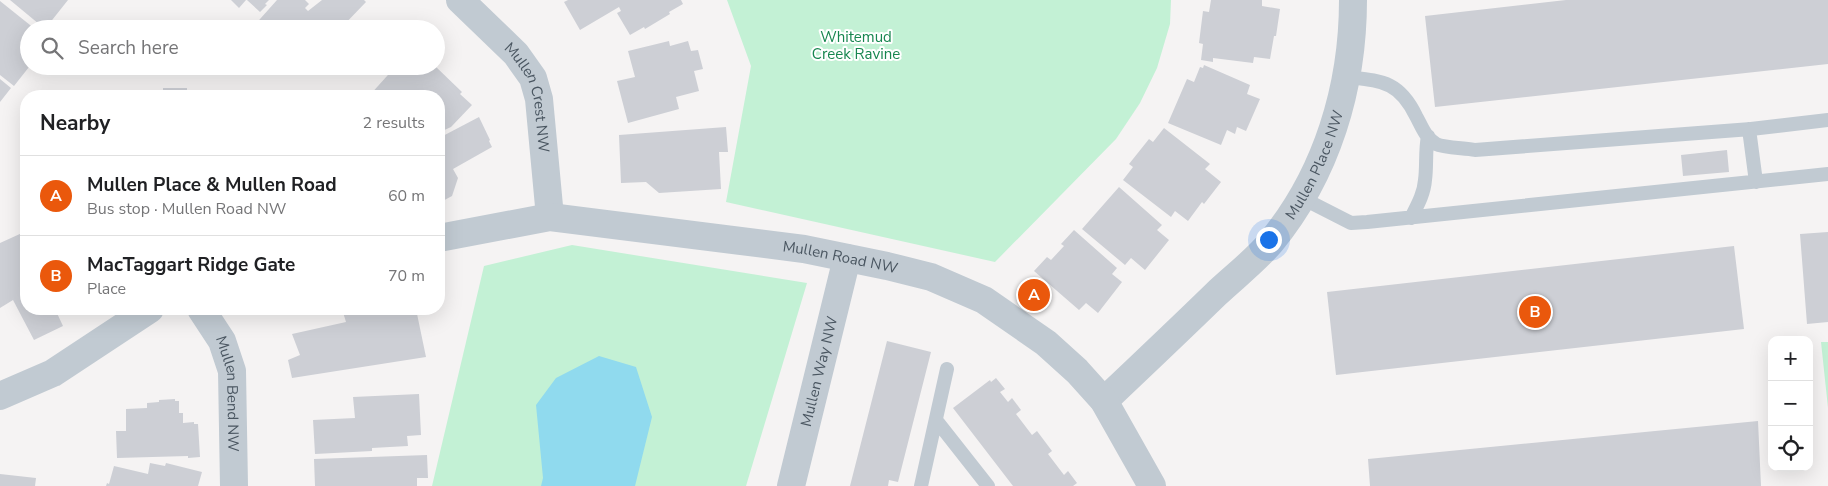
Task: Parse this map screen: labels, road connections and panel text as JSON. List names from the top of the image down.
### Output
{
  "streets": {
    "street": [
      "Mullen Crest NW",
      "Mullen Place NW",
      "Mullen Road NW",
      "Mullen Way NW",
      "Mullen Bend NW"
    ]
  },
  "crossings": [
    ["Mullen Crest NW", "Mullen Road NW"],
    ["Mullen Place NW", "Mullen Road NW"],
    ["Mullen Road NW", "Mullen Way NW"]
  ],
  "parks": ["Whitemud Creek Ravine"],
  "page": {
    "search": "Search here",
    "heading": ["Nearby", "2 results"],
    "list": [
      {
        "mark": "A",
        "name": "Mullen Place & Mullen Road",
        "note": "Bus stop · Mullen Road NW",
        "value": "60 m"
      },
      {
        "mark": "B",
        "name": "MacTaggart Ridge Gate",
        "note": "Place",
        "value": "70 m"
      }
    ],
    "pins": ["A", "B"],
    "map_buttons": ["+", "−"]
  }
}
